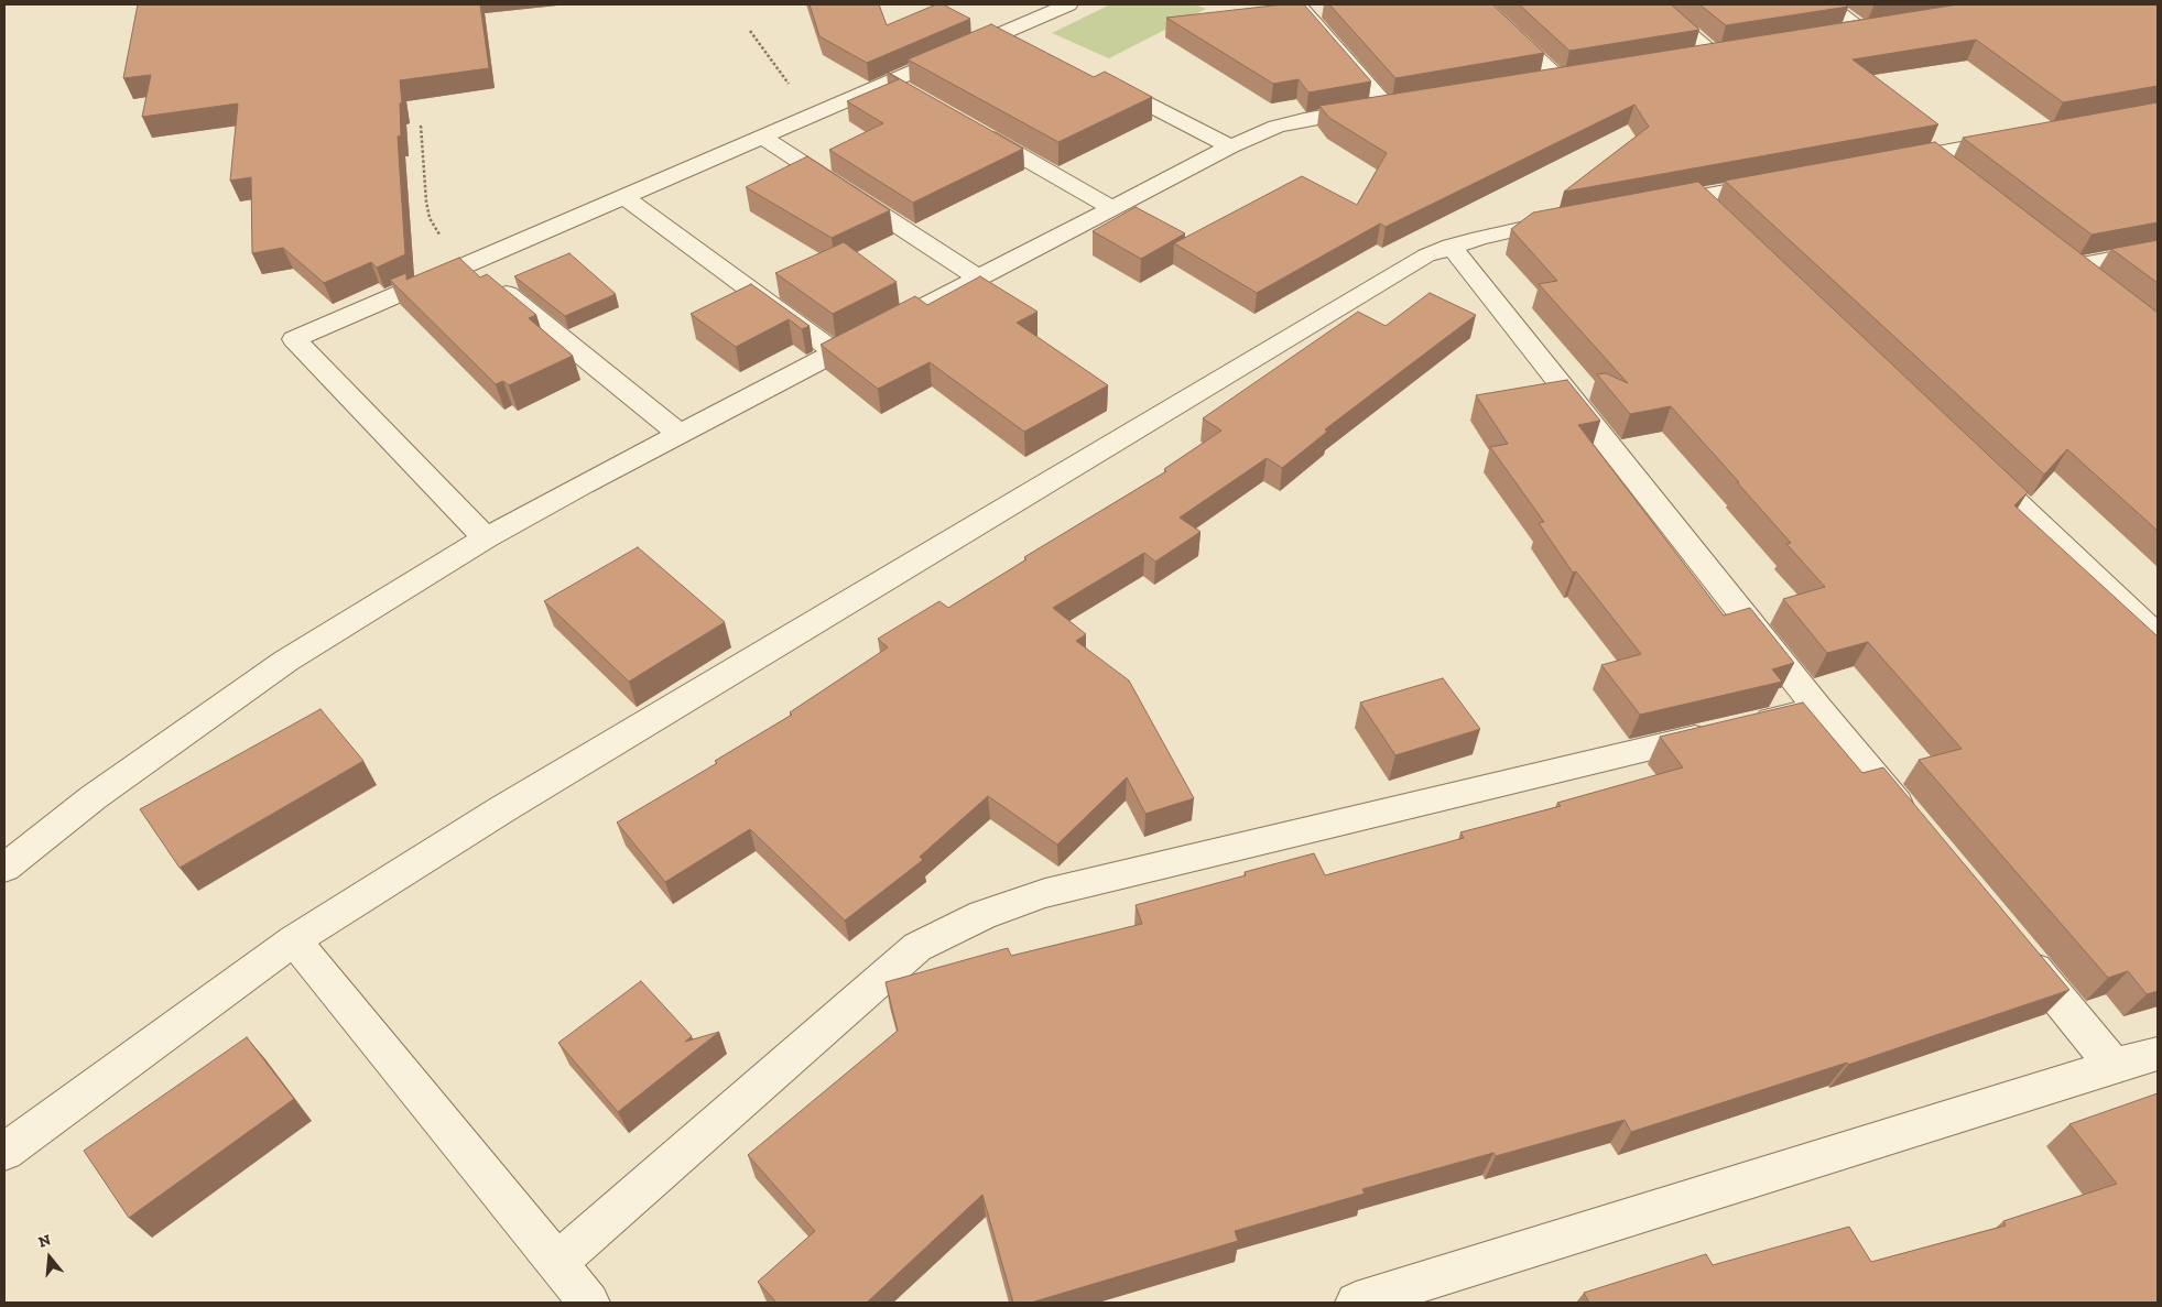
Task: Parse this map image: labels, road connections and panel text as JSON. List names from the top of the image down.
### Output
{
  "north": "top"
}
